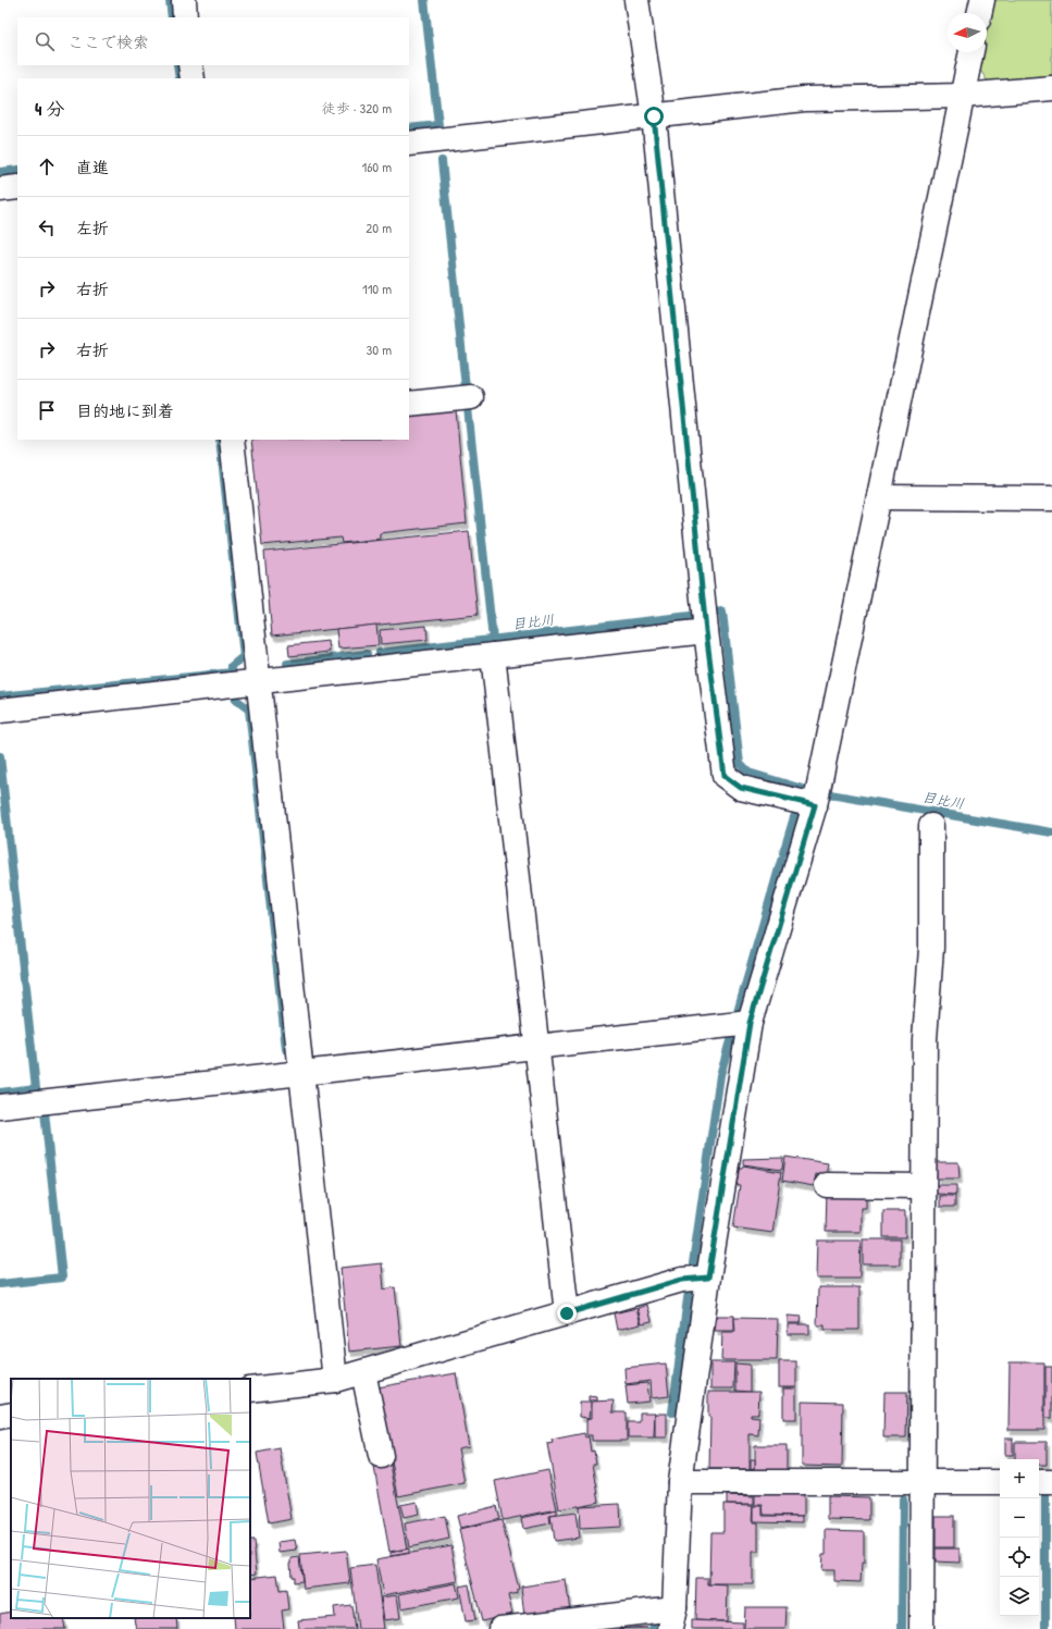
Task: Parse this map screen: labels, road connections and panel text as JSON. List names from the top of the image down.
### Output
{
  "water": ["目比川"],
  "north": "left",
  "page": {
    "search": "ここで検索",
    "heading": ["4 分", "徒歩 · 320 m"],
    "list": [
      ["直進", "160 m"],
      ["左折", "20 m"],
      ["右折", "110 m"],
      ["右折", "30 m"],
      "目的地に到着"
    ],
    "map_buttons": ["+", "−"]
  }
}
